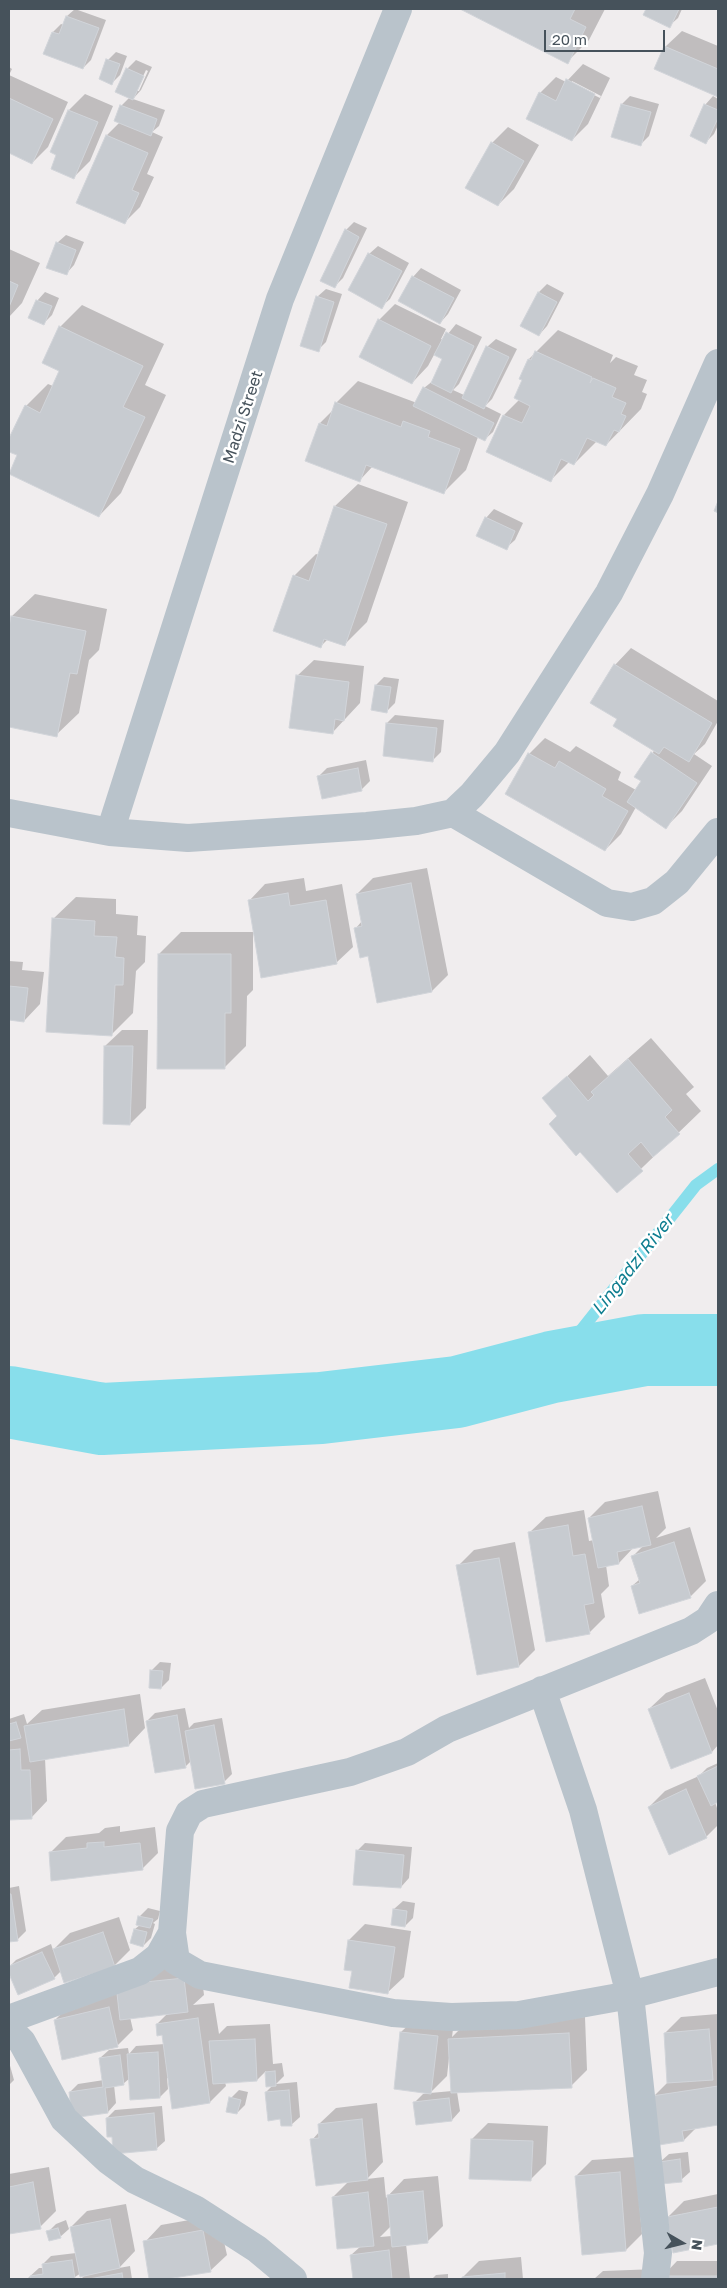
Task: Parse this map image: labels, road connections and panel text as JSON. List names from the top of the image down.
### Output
{
  "streets": {
    "street": ["Madzi Street"]
  },
  "water": ["Lingadzi River"],
  "scale_bar": "20 m",
  "north": "right"
}
